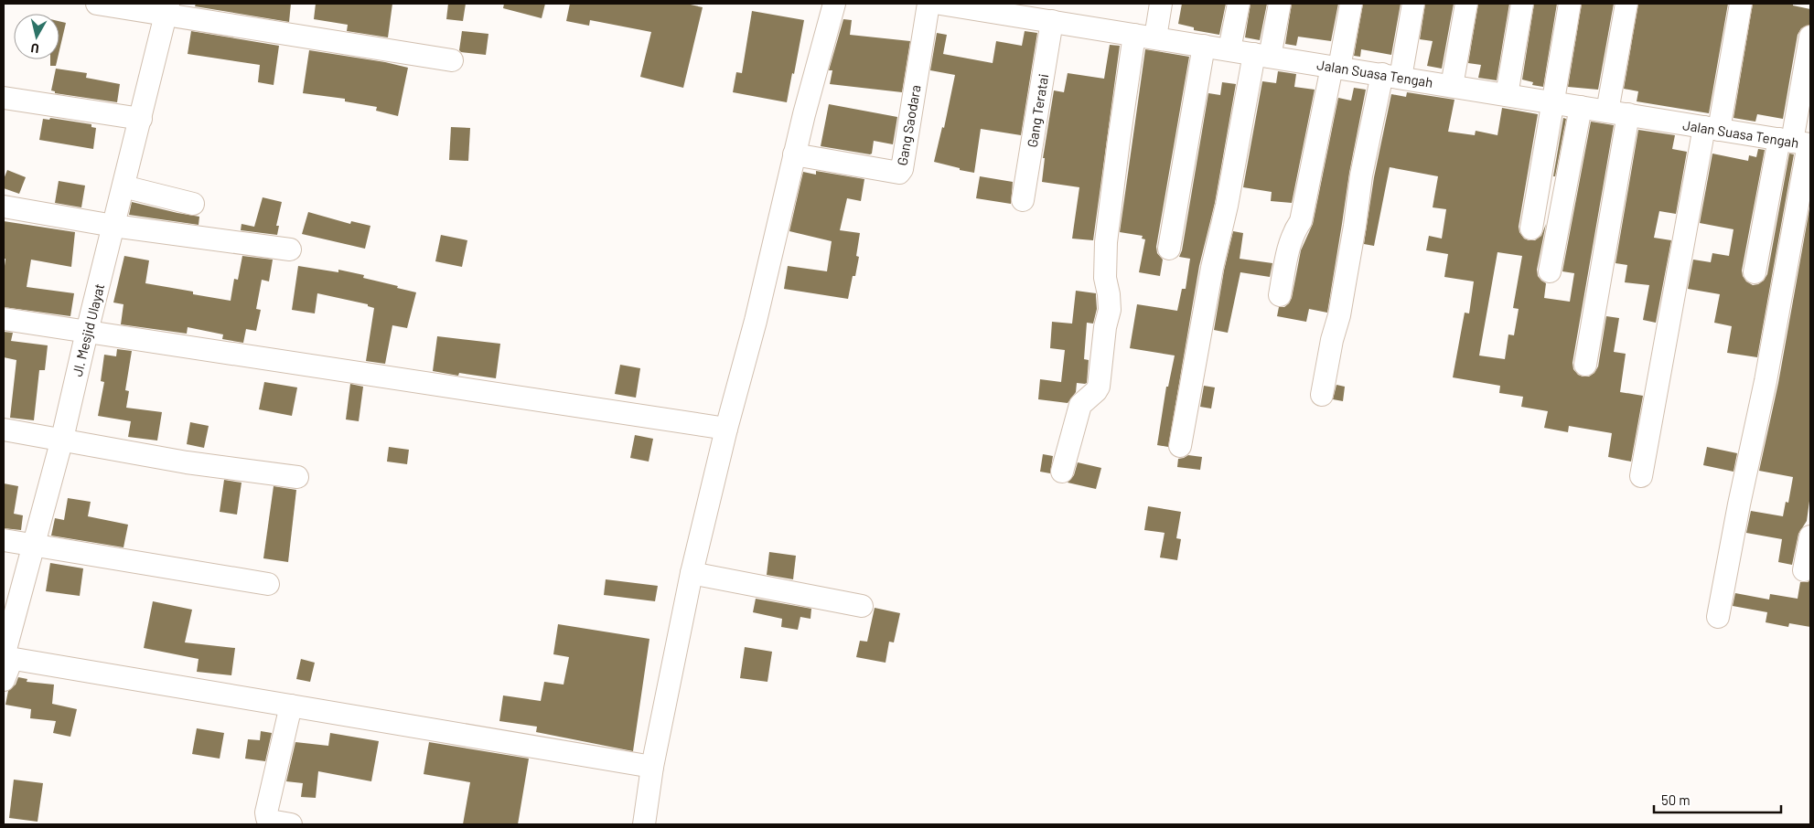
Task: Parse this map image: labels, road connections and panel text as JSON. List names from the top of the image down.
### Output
{
  "streets": {
    "street": [
      "Jalan Suasa Tengah",
      "Gang Teratai",
      "Gang Saodara",
      "Jl. Mesjid Ulayat"
    ]
  },
  "crossings": [
    ["Jalan Suasa Tengah", "Gang Teratai"]
  ],
  "scale_bar": "50 m",
  "north": "bottom"
}
